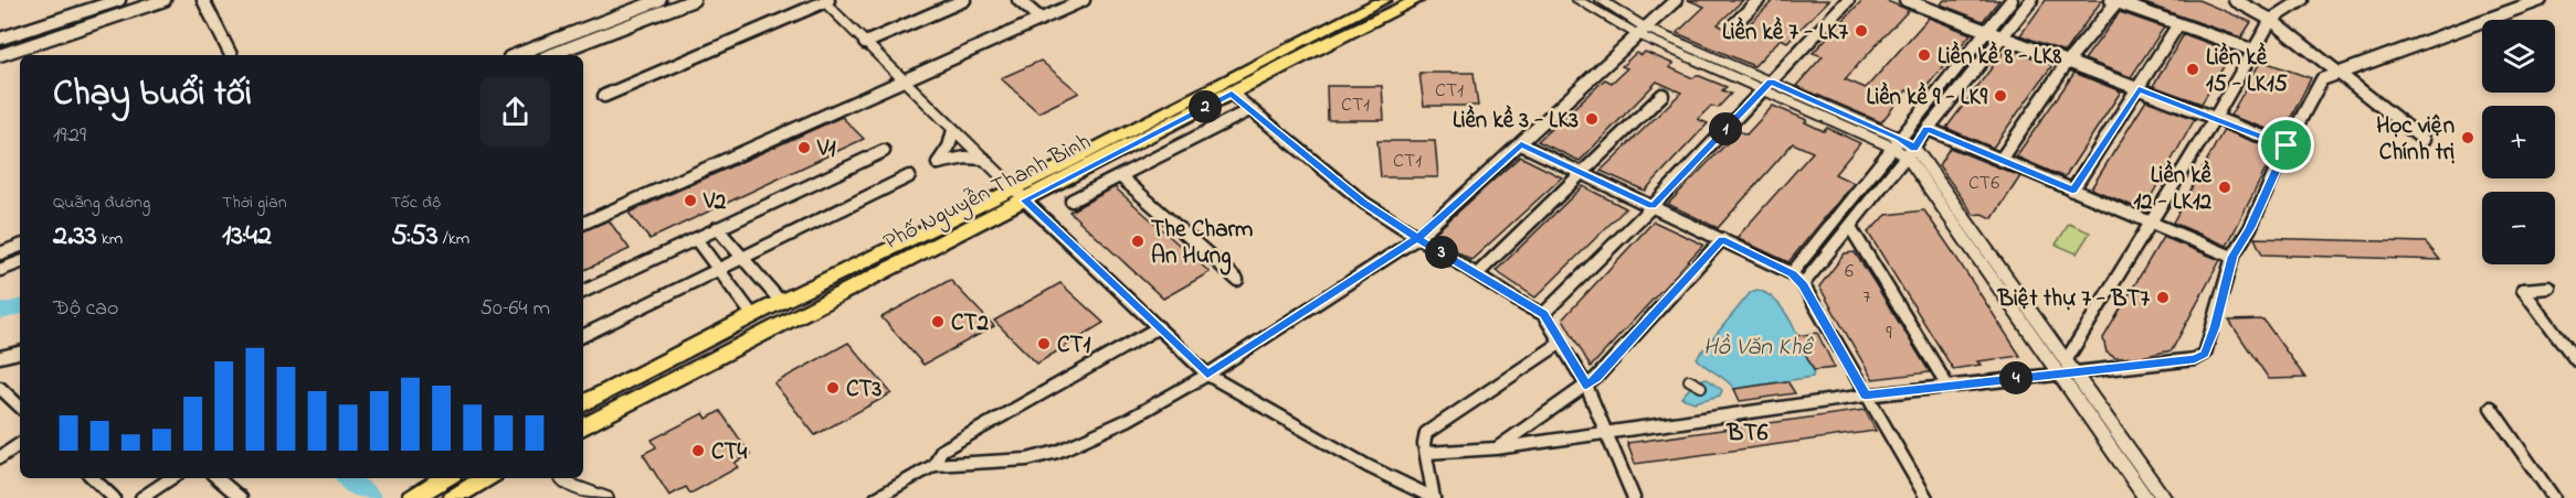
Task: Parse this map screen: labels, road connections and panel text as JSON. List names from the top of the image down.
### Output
{
  "streets": {
    "main road": ["Phố Nguyễn Thanh Bình"]
  },
  "districts": ["BT6"],
  "water": ["Hồ Văn Khê"],
  "places": [
    "Liền kề 7 - LK7",
    "Liền kề 8 - LK8",
    "Liền kề 15 - LK15",
    "Liền kề 9 - LK9",
    "Liền kề 3 - LK3",
    "Học viện Chính trị",
    "V1",
    "Liền kề 12 - LK12",
    "V2",
    "The Charm An Hưng",
    "Biệt thự 7 - BT7",
    "CT2",
    "CT1",
    "CT3",
    "CT4"
  ],
  "house_numbers": [
    "CT1",
    "CT1",
    "CT1",
    "CT6",
    "6",
    "7",
    "9"
  ],
  "page": {
    "map_buttons": ["+", "−"],
    "heading": ["Chạy buổi tối", "19:29"],
    "pins": [
      "2",
      "1",
      "3",
      "4"
    ],
    "stats": [
      ["Quãng đường", "2.33 km"],
      ["Thời gian", "13:42"],
      ["Tốc độ", "5:53 /km"]
    ],
    "chart": ["Độ cao", "50–64 m"]
  }
}
